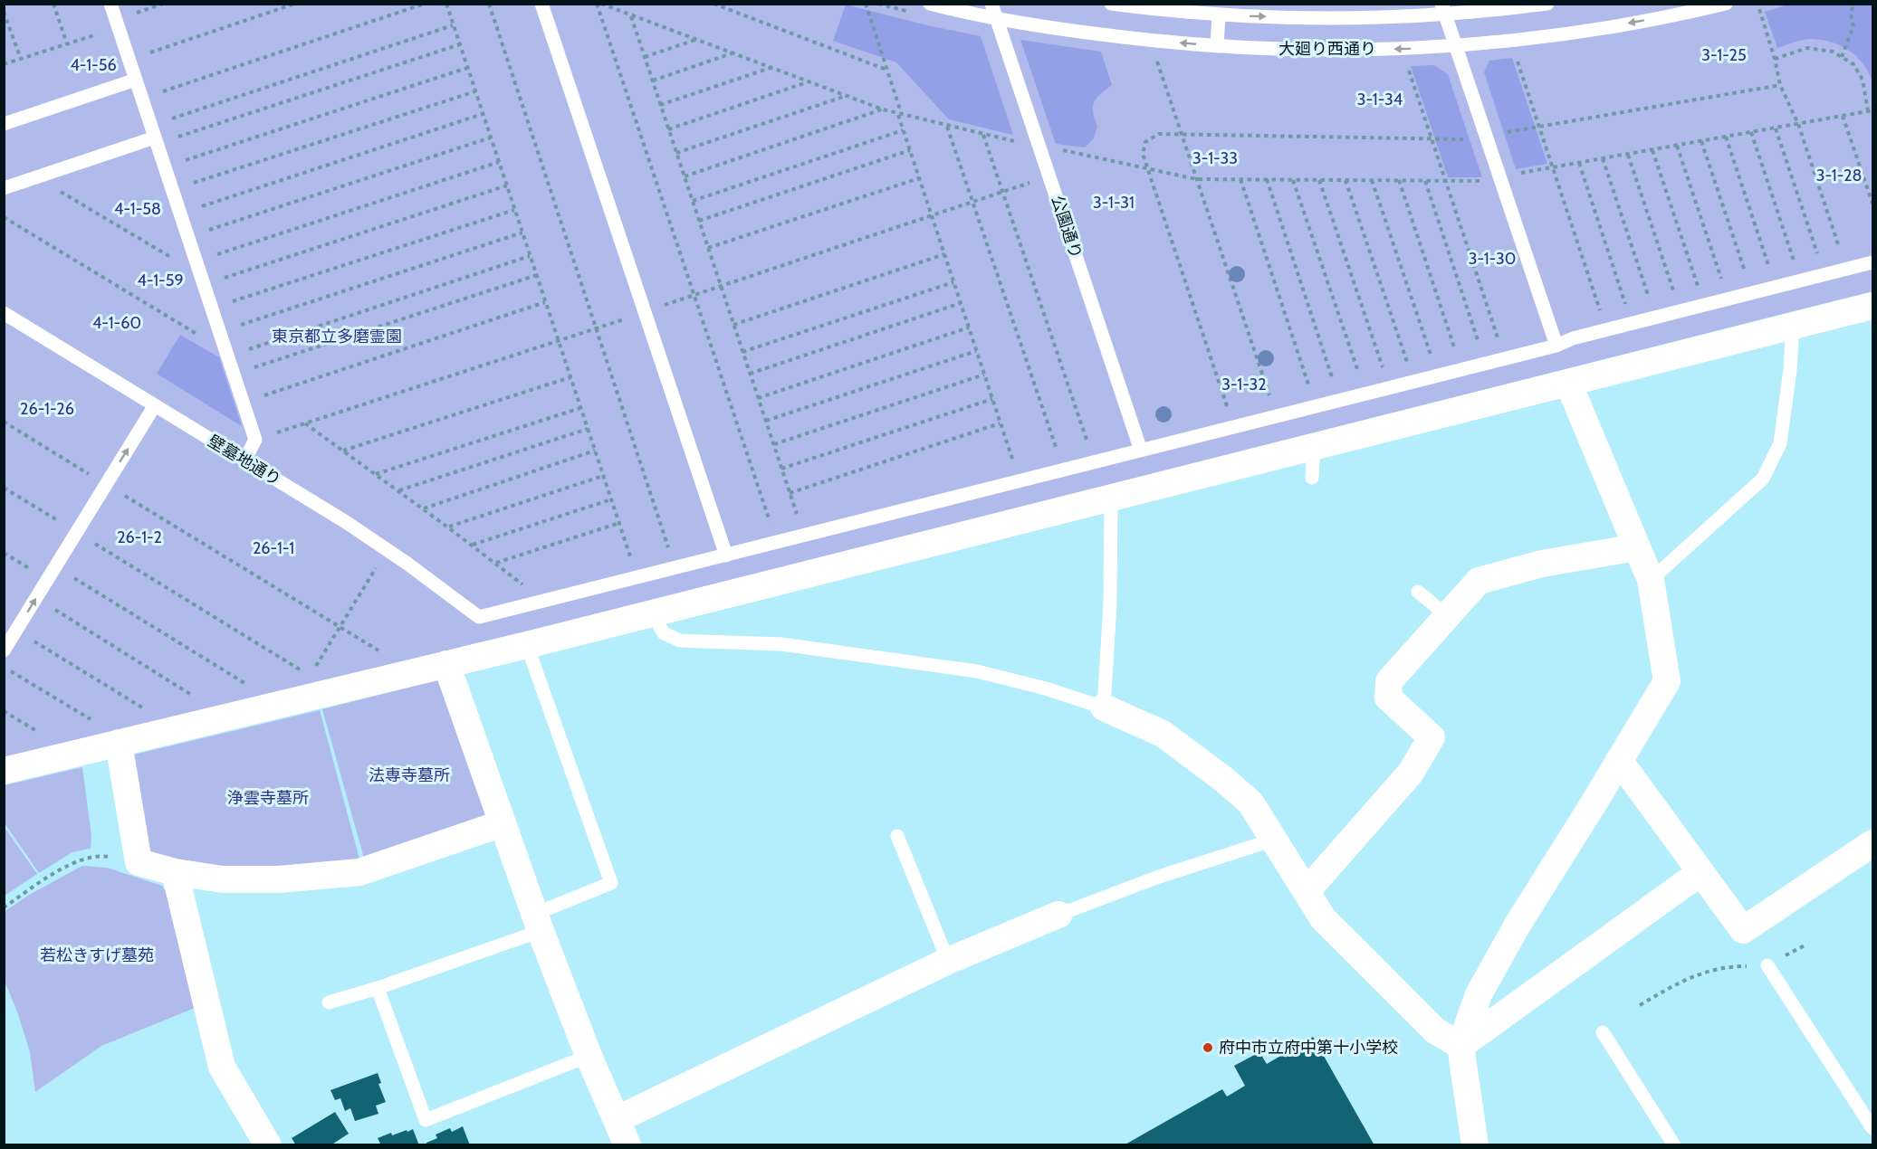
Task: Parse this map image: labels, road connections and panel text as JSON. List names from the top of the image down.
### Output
{
  "streets": {
    "lane": ["大廻り西通り", "公園通り", "壁墓地通り"]
  },
  "crossings": [
    ["大廻り西通り", "公園通り"]
  ],
  "parks": [
    "3-1-25",
    "4-1-56",
    "3-1-34",
    "3-1-33",
    "3-1-28",
    "3-1-31",
    "4-1-58",
    "3-1-30",
    "4-1-59",
    "4-1-60",
    "東京都立多磨霊園",
    "3-1-32",
    "26-1-26",
    "26-1-2",
    "26-1-1",
    "法専寺墓所",
    "浄雲寺墓所",
    "若松きすげ墓苑"
  ],
  "places": ["府中市立府中第十小学校"]
}
